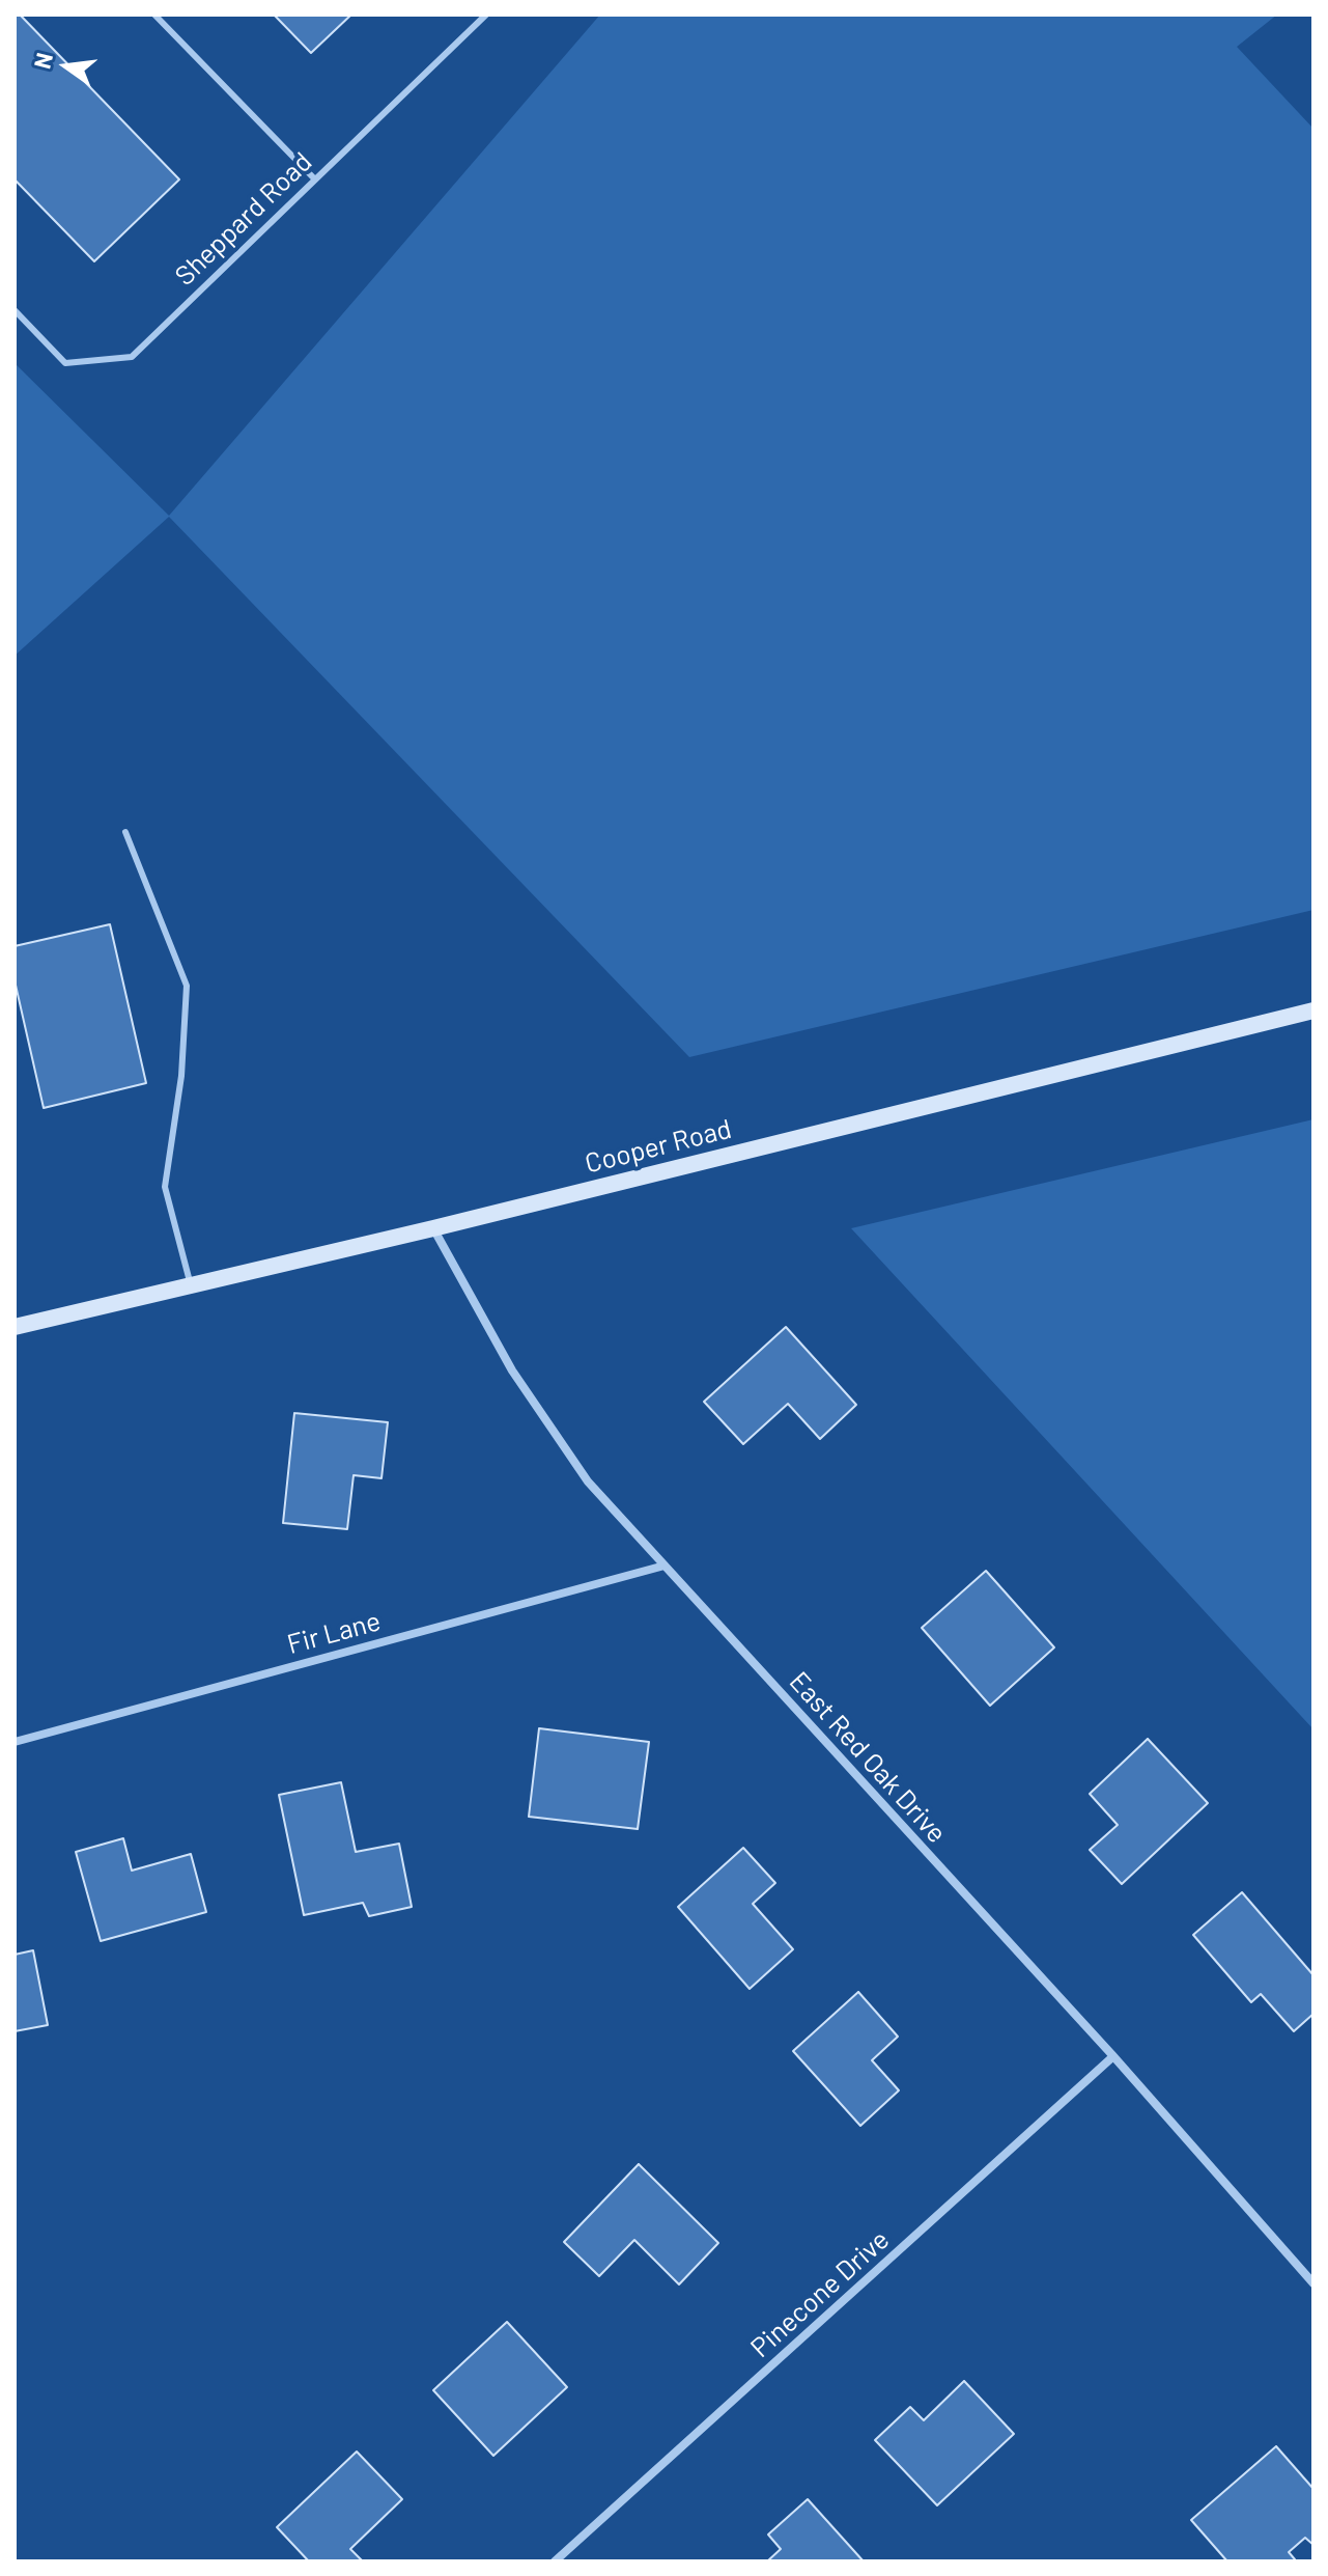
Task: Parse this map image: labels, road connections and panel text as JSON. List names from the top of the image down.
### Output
{
  "streets": {
    "street": [
      "Cooper Road",
      "Fir Lane",
      "East Red Oak Drive",
      "Pinecone Drive"
    ],
    "lane": ["Sheppard Road"]
  },
  "crossings": [
    ["Cooper Road", "East Red Oak Drive"],
    ["Fir Lane", "East Red Oak Drive"],
    ["East Red Oak Drive", "Pinecone Drive"]
  ],
  "north": "left"
}
